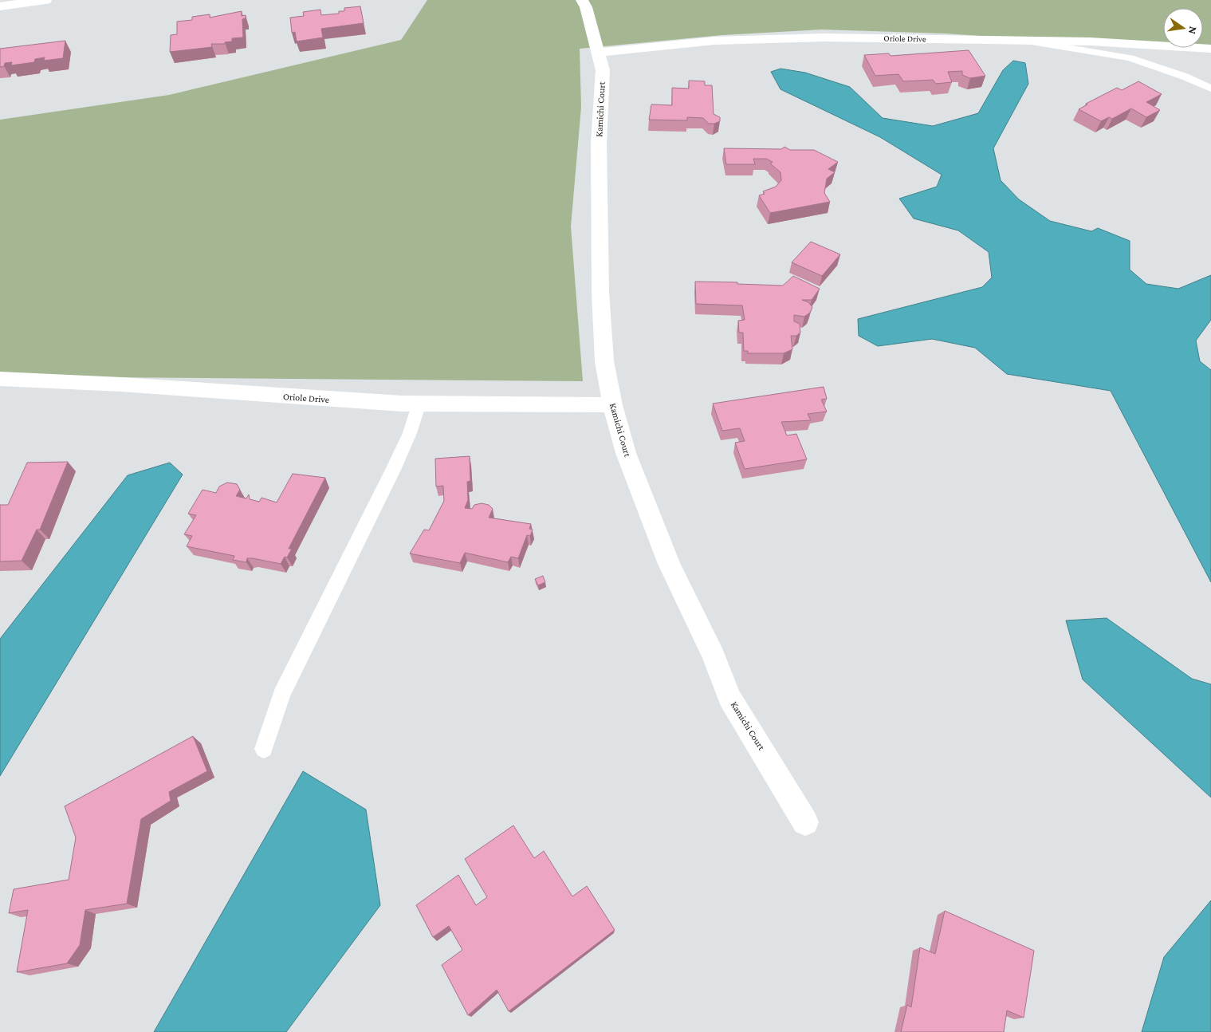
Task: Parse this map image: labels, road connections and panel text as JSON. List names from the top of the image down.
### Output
{
  "streets": {
    "street": ["Oriole Drive", "Kamichi Court"]
  },
  "crossings": [
    ["Oriole Drive", "Kamichi Court"]
  ],
  "north": "right"
}
